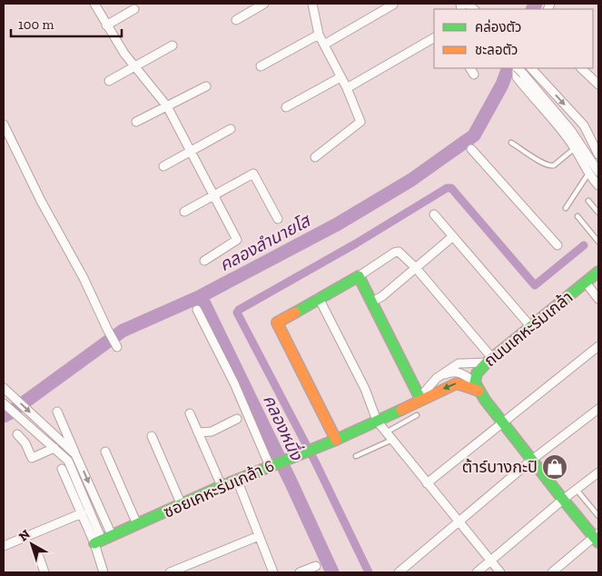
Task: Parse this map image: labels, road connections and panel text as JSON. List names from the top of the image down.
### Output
{
  "streets": {
    "street": ["ถนนเคหะร่มเกล้า", "ซอยเคหะร่มเกล้า 6"]
  },
  "crossings": [
    ["ถนนเคหะร่มเกล้า", "ซอยเคหะร่มเกล้า 6"]
  ],
  "water": ["คลองลำนายโส", "คลองหนึ่ง"],
  "places": {
    "shop": ["ต้าร์บางกะปิ"]
  },
  "legend": ["คล่องตัว", "ชะลอตัว"],
  "scale_bar": "100 m",
  "north": "top left"
}
